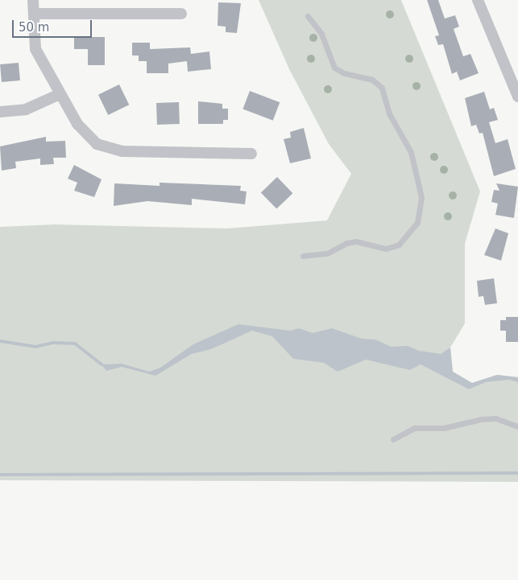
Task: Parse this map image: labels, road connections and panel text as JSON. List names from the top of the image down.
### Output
{
  "scale_bar": "50 m"
}
